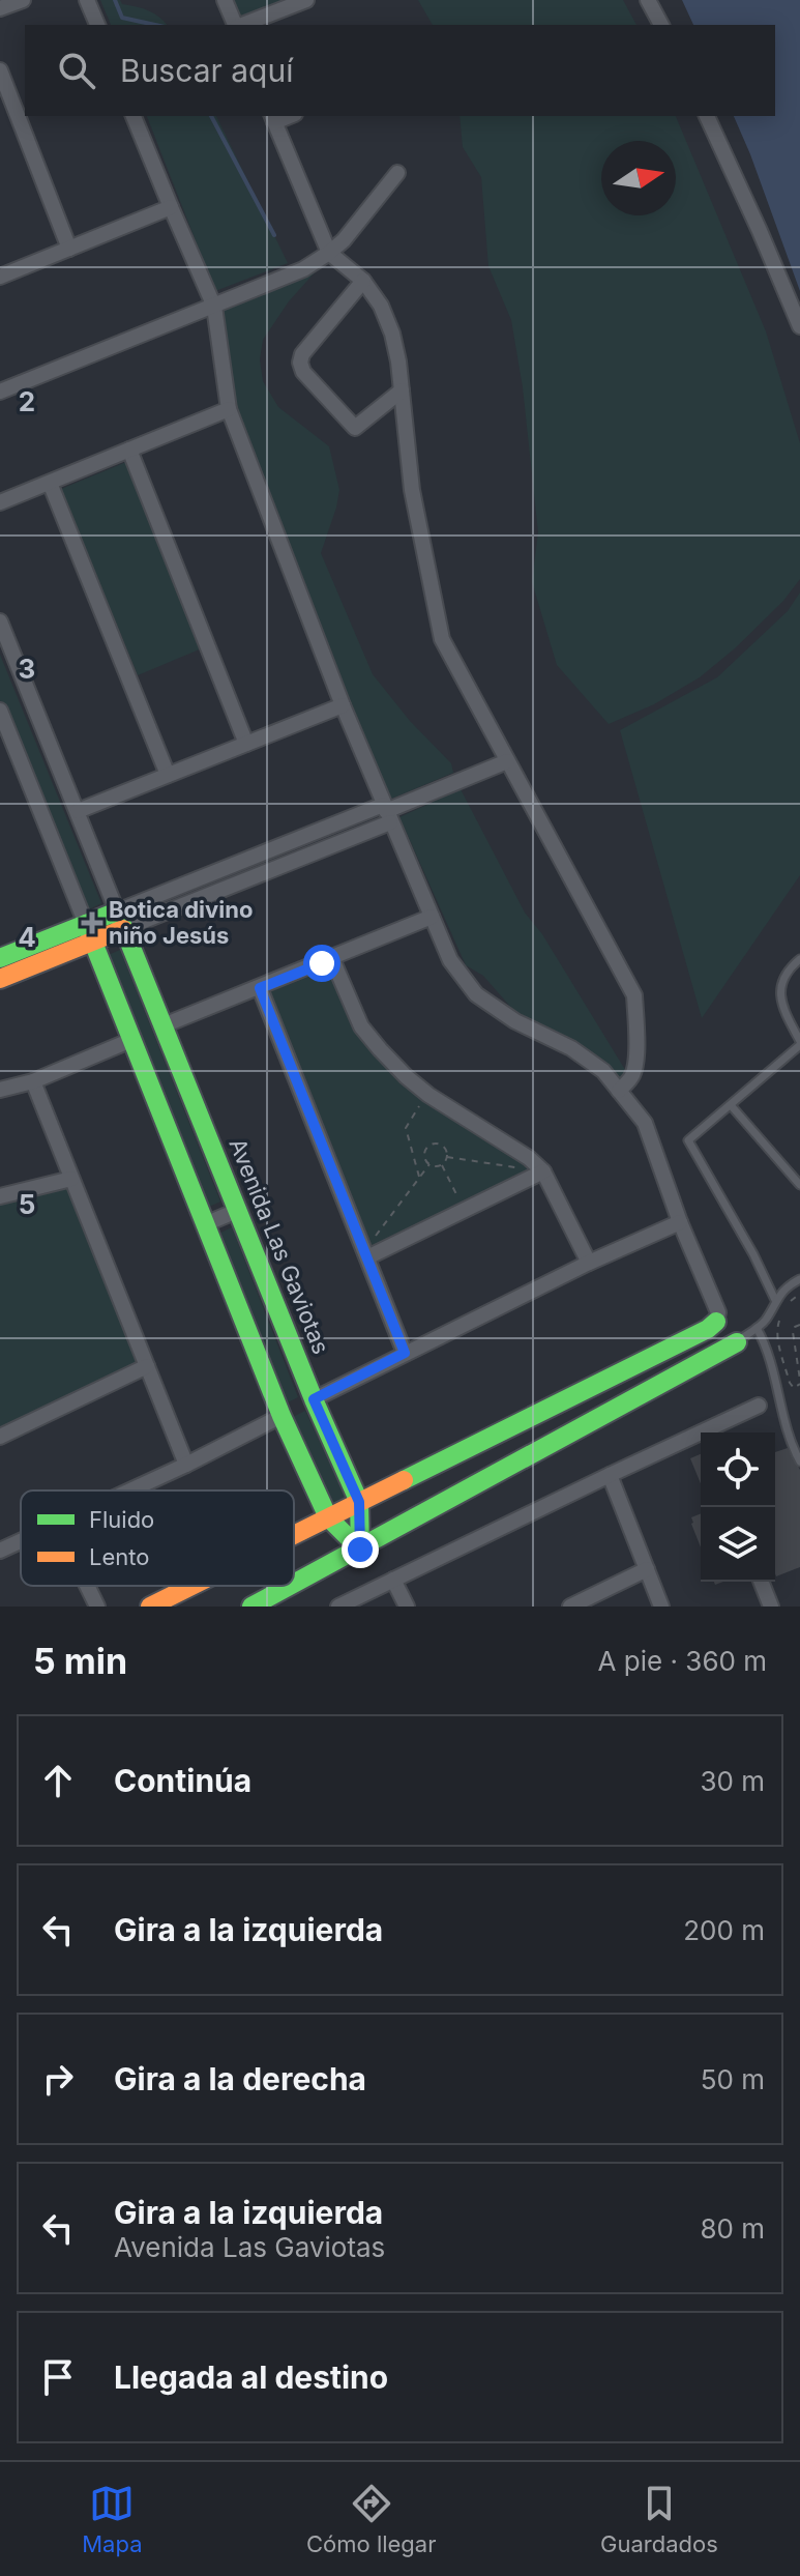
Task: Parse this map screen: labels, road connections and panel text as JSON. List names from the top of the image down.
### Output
{
  "streets": {
    "street": ["Avenida Las Gaviotas"]
  },
  "places": {
    "health": ["Botica divino niño Jesús"]
  },
  "legend": ["Fluido", "Lento"],
  "north": "right",
  "page": {
    "search": "Buscar aquí",
    "heading": ["5 min", "A pie · 360 m"],
    "list": [
      ["Continúa", "30 m"],
      ["Gira a la izquierda", "200 m"],
      ["Gira a la derecha", "50 m"],
      ["Gira a la izquierda", "Avenida Las Gaviotas", "80 m"],
      "Llegada al destino"
    ],
    "nav": ["Mapa", "Cómo llegar", "Guardados"]
  },
  "grid": {
    "rows": [
      "2",
      "3",
      "4",
      "5"
    ]
  }
}
